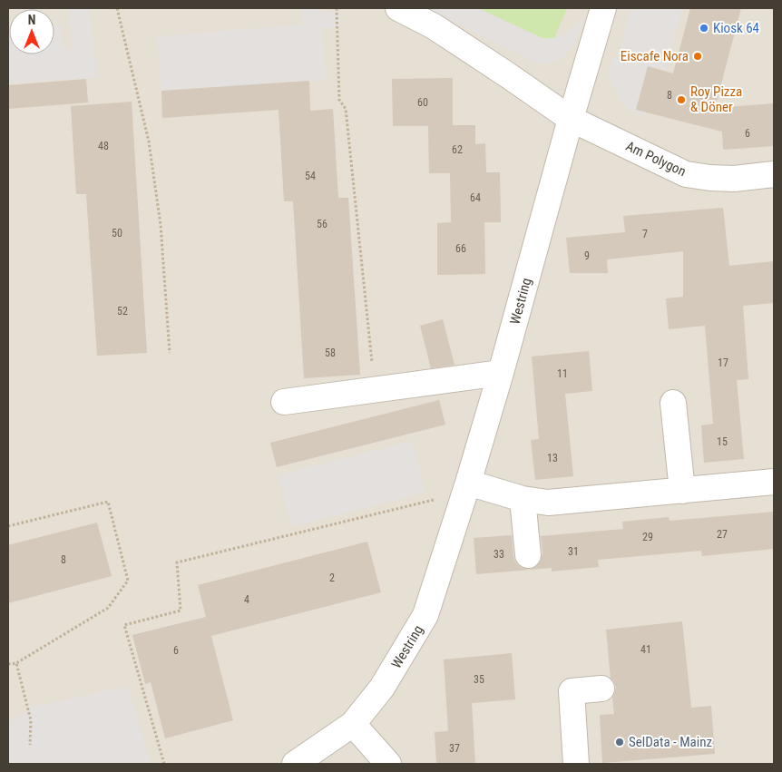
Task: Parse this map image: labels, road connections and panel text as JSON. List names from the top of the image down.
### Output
{
  "streets": {
    "street": ["Am Polygon", "Westring"]
  },
  "crossings": [
    ["Am Polygon", "Westring"]
  ],
  "places": [
    "Kiosk 64",
    "Eiscafe Nora",
    "Roy Pizza & Döner",
    "SelData - Mainz"
  ],
  "house_numbers": [
    "8",
    "60",
    "6",
    "48",
    "62",
    "54",
    "64",
    "56",
    "50",
    "7",
    "66",
    "9",
    "52",
    "58",
    "17",
    "11",
    "15",
    "13",
    "27",
    "29",
    "31",
    "33",
    "8",
    "2",
    "4",
    "41",
    "6",
    "35",
    "37"
  ],
  "north": "top"
}
